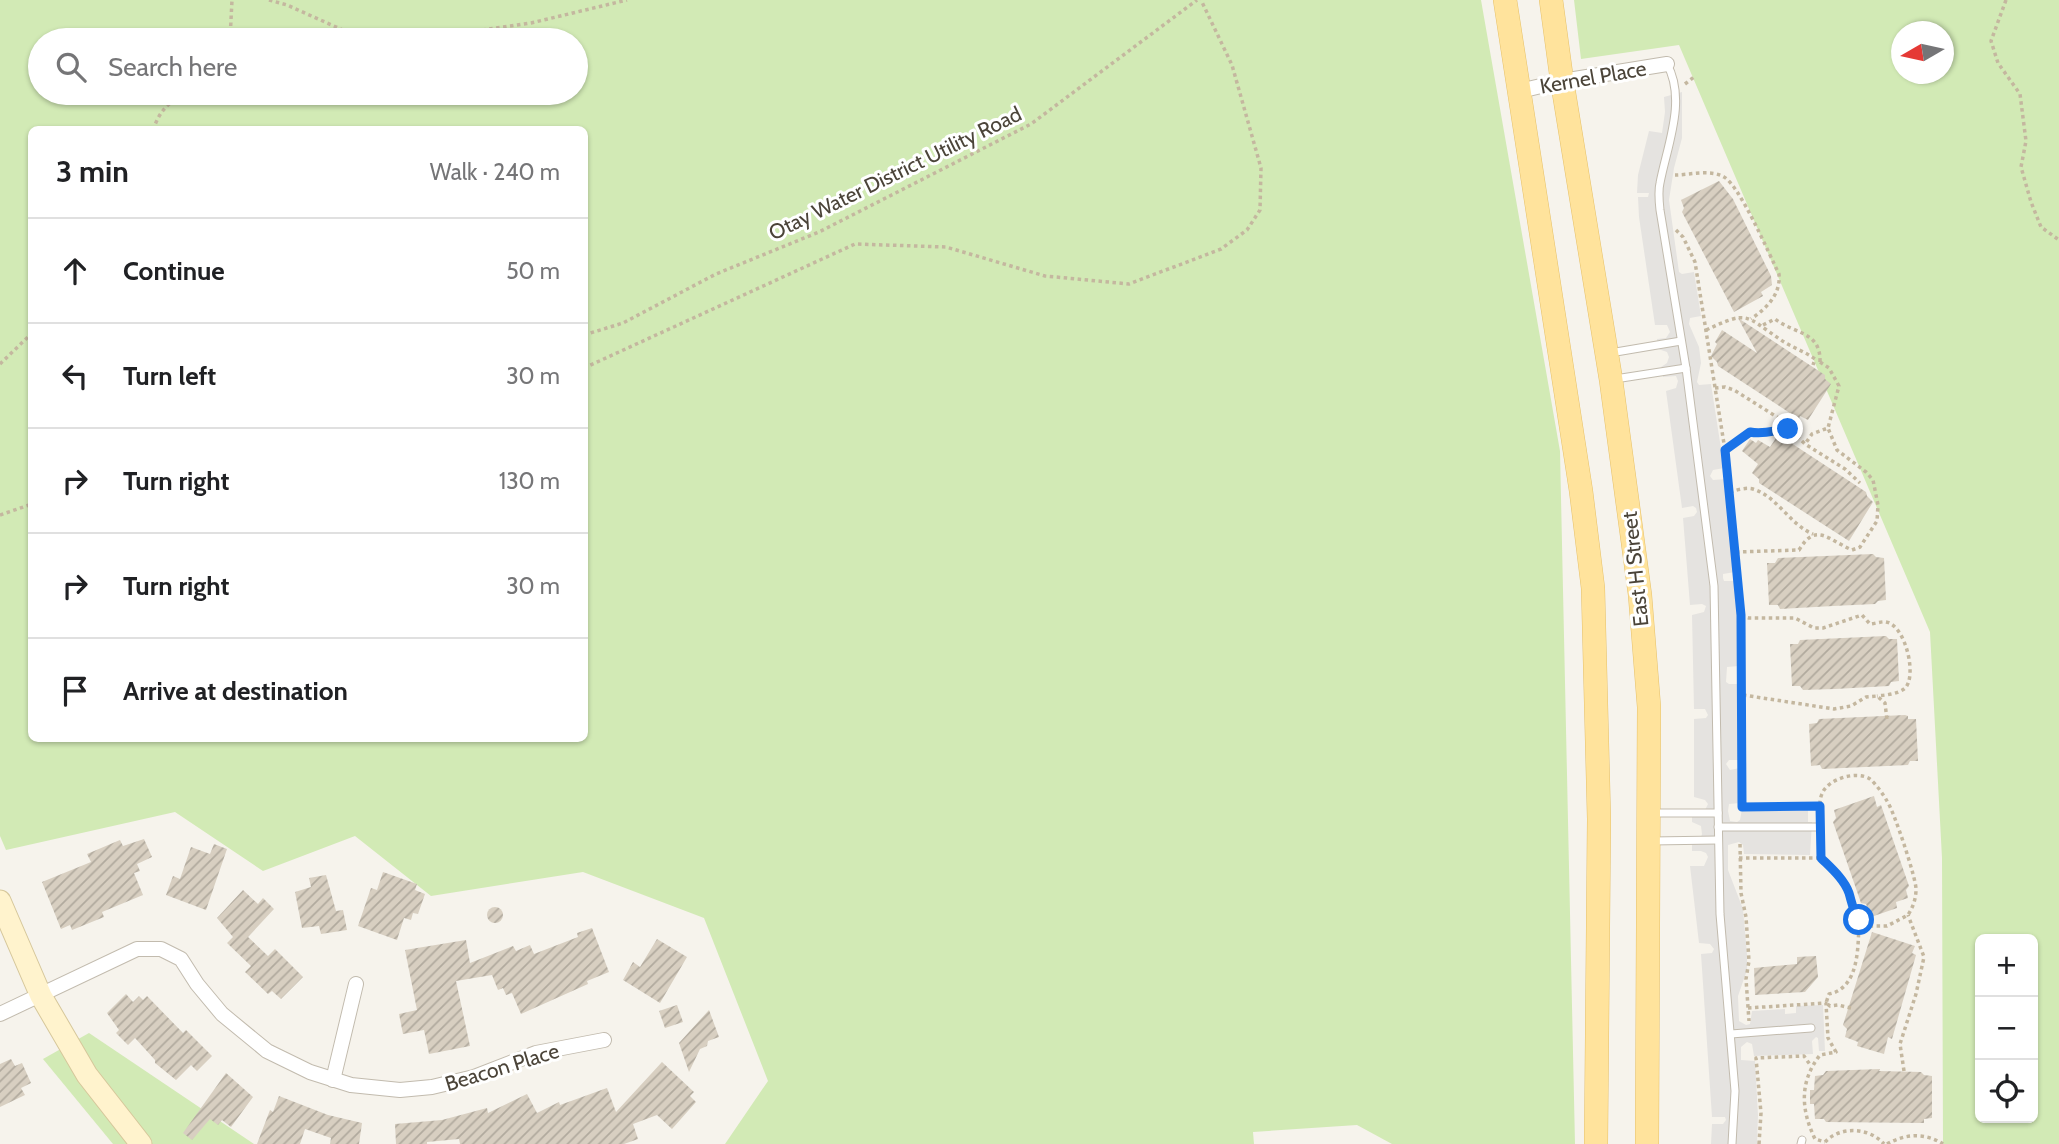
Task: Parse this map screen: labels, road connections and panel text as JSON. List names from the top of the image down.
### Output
{
  "streets": {
    "main road": ["East H Street"],
    "street": ["Kernel Place", "Beacon Place"],
    "path": ["Otay Water District Utility Road"]
  },
  "crossings": [
    ["Kernel Place", "East H Street"]
  ],
  "north": "left",
  "page": {
    "search": "Search here",
    "heading": ["3 min", "Walk · 240 m"],
    "list": [
      ["Continue", "50 m"],
      ["Turn left", "30 m"],
      ["Turn right", "130 m"],
      ["Turn right", "30 m"],
      "Arrive at destination"
    ],
    "map_buttons": ["+", "−"]
  }
}
